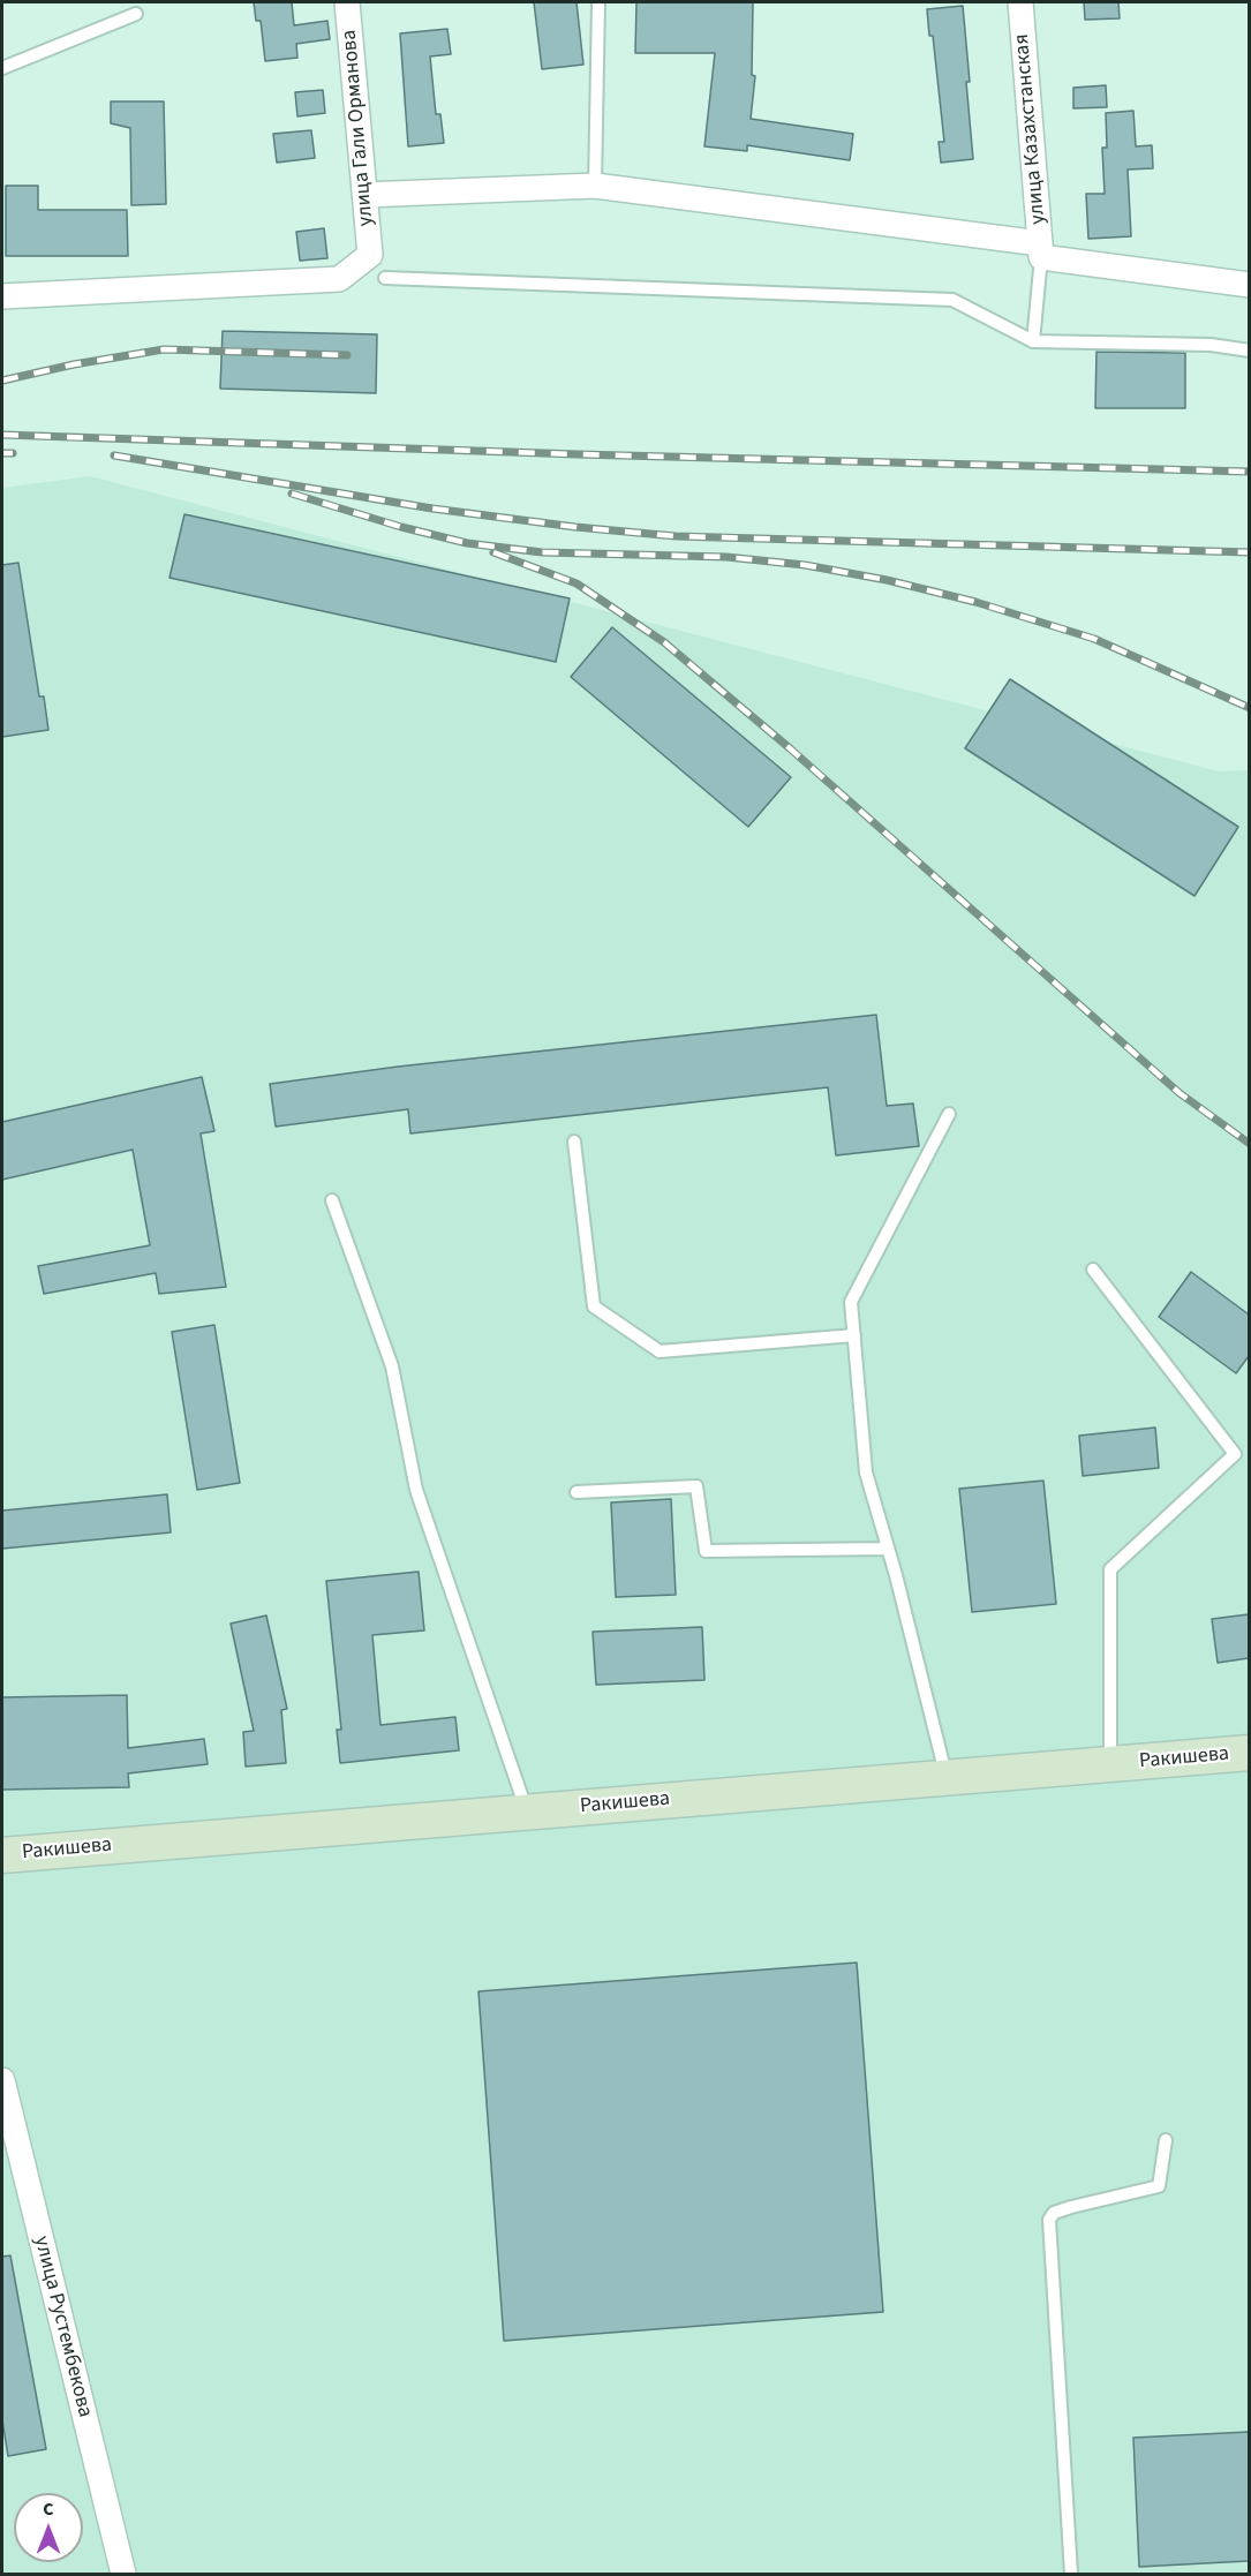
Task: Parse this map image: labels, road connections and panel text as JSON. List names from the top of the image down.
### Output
{
  "streets": {
    "street": [
      "улица Гали Орманова",
      "улица Казахстанская",
      "Ракишева",
      "улица Рустембекова"
    ]
  },
  "north": "top"
}
